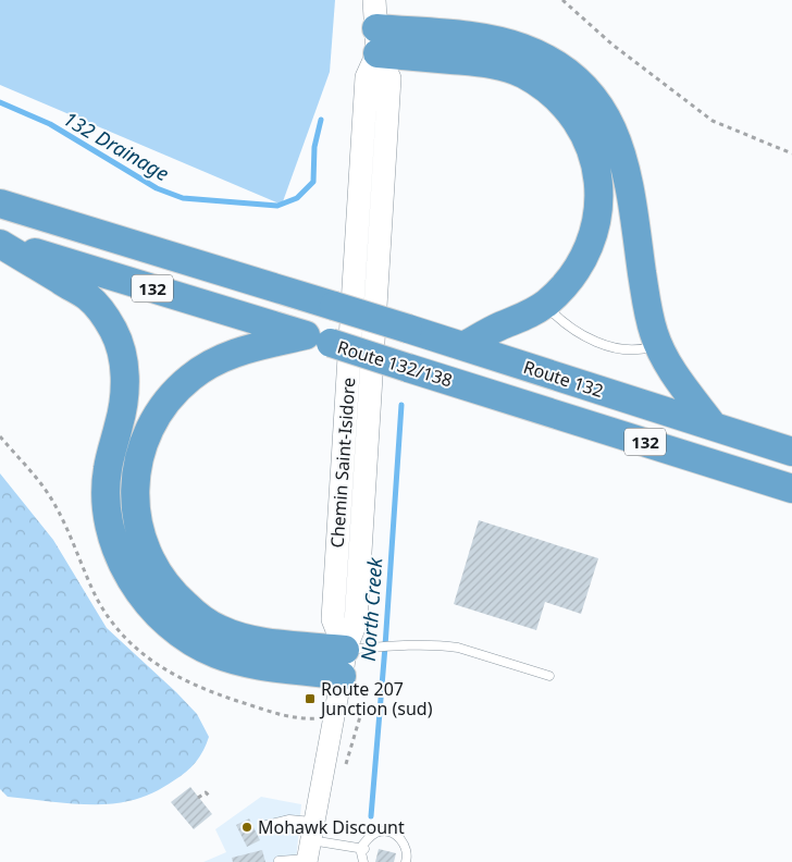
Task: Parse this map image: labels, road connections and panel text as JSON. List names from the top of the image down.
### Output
{
  "streets": {
    "highway": ["132", "Route 132/138", "Route 132"],
    "main road": ["Chemin Saint-Isidore"]
  },
  "water": ["132 Drainage", "North Creek"],
  "places": {
    "transit": ["Route 207 Junction (sud)"],
    "other": ["Mohawk Discount"]
  }
}
